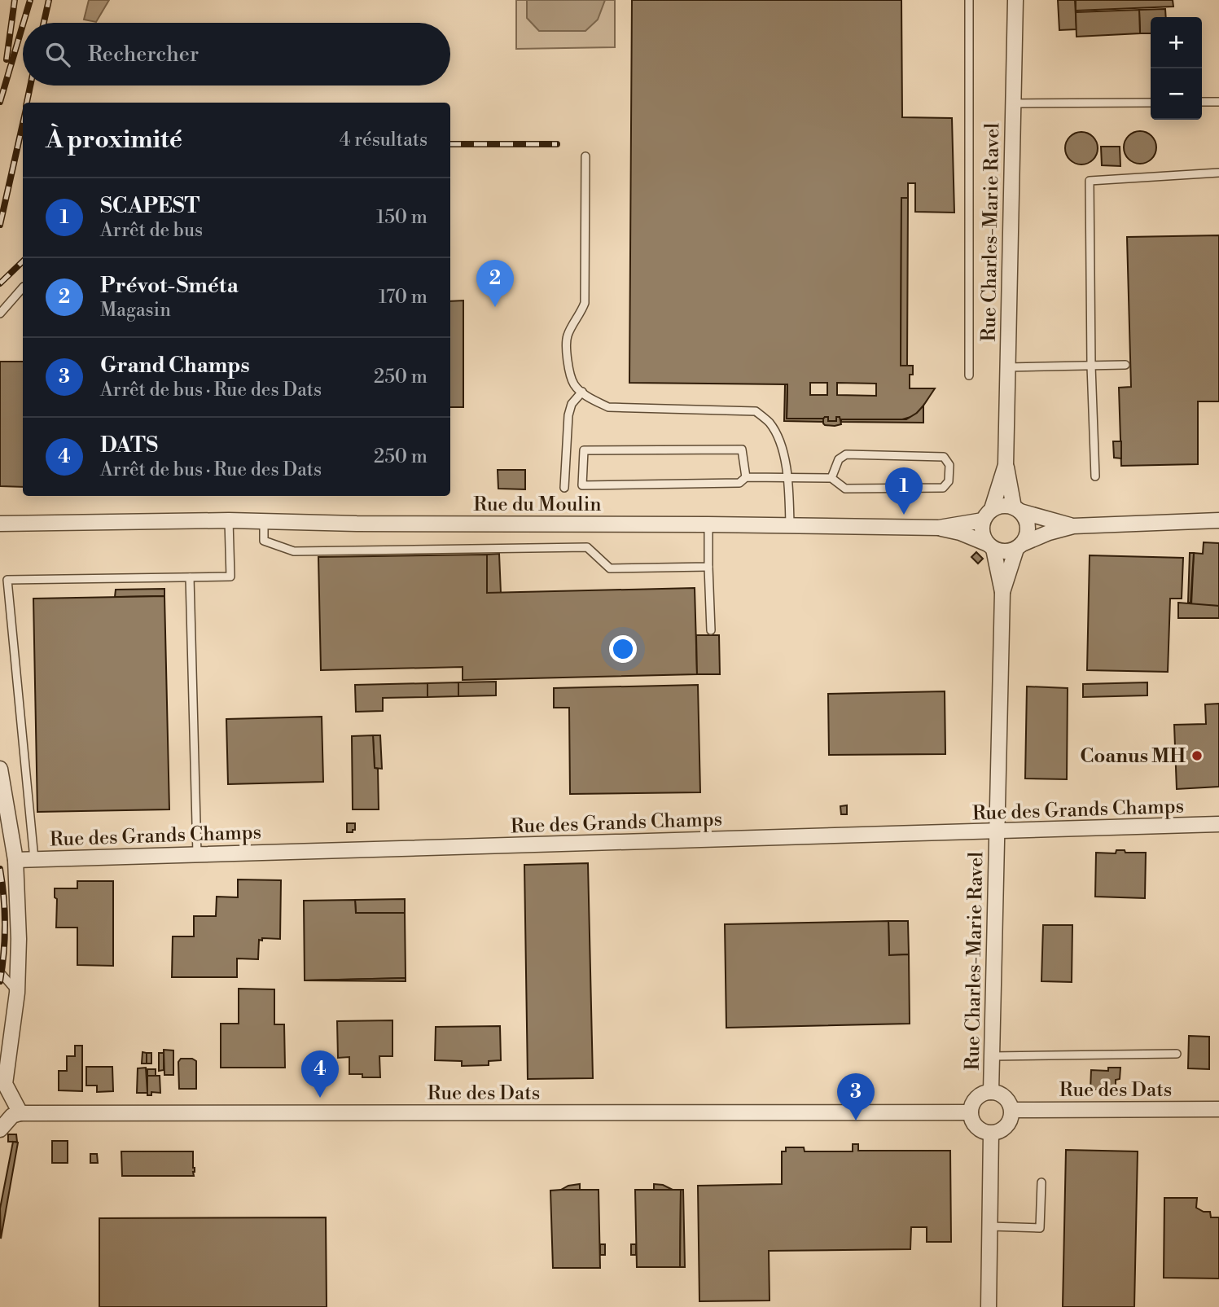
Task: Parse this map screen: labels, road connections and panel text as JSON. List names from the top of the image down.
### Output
{
  "streets": {
    "street": [
      "Rue Charles-Marie Ravel",
      "Rue du Moulin",
      "Rue des Grands Champs",
      "Rue des Dats"
    ]
  },
  "crossings": [
    ["Rue Charles-Marie Ravel", "Rue du Moulin"],
    ["Rue Charles-Marie Ravel", "Rue des Grands Champs"],
    ["Rue Charles-Marie Ravel", "Rue des Dats"]
  ],
  "places": ["Coanus MH"],
  "page": {
    "map_buttons": ["+", "−"],
    "search": "Rechercher",
    "heading": ["À proximité", "4 résultats"],
    "list": [
      {
        "mark": "1",
        "name": "SCAPEST",
        "note": "Arrêt de bus",
        "value": "150 m"
      },
      {
        "mark": "2",
        "name": "Prévot-Sméta",
        "note": "Magasin",
        "value": "170 m"
      },
      {
        "mark": "3",
        "name": "Grand Champs",
        "note": "Arrêt de bus · Rue des Dats",
        "value": "250 m"
      },
      {
        "mark": "4",
        "name": "DATS",
        "note": "Arrêt de bus · Rue des Dats",
        "value": "250 m"
      }
    ],
    "pins": [
      "2",
      "1",
      "4",
      "3"
    ]
  }
}
